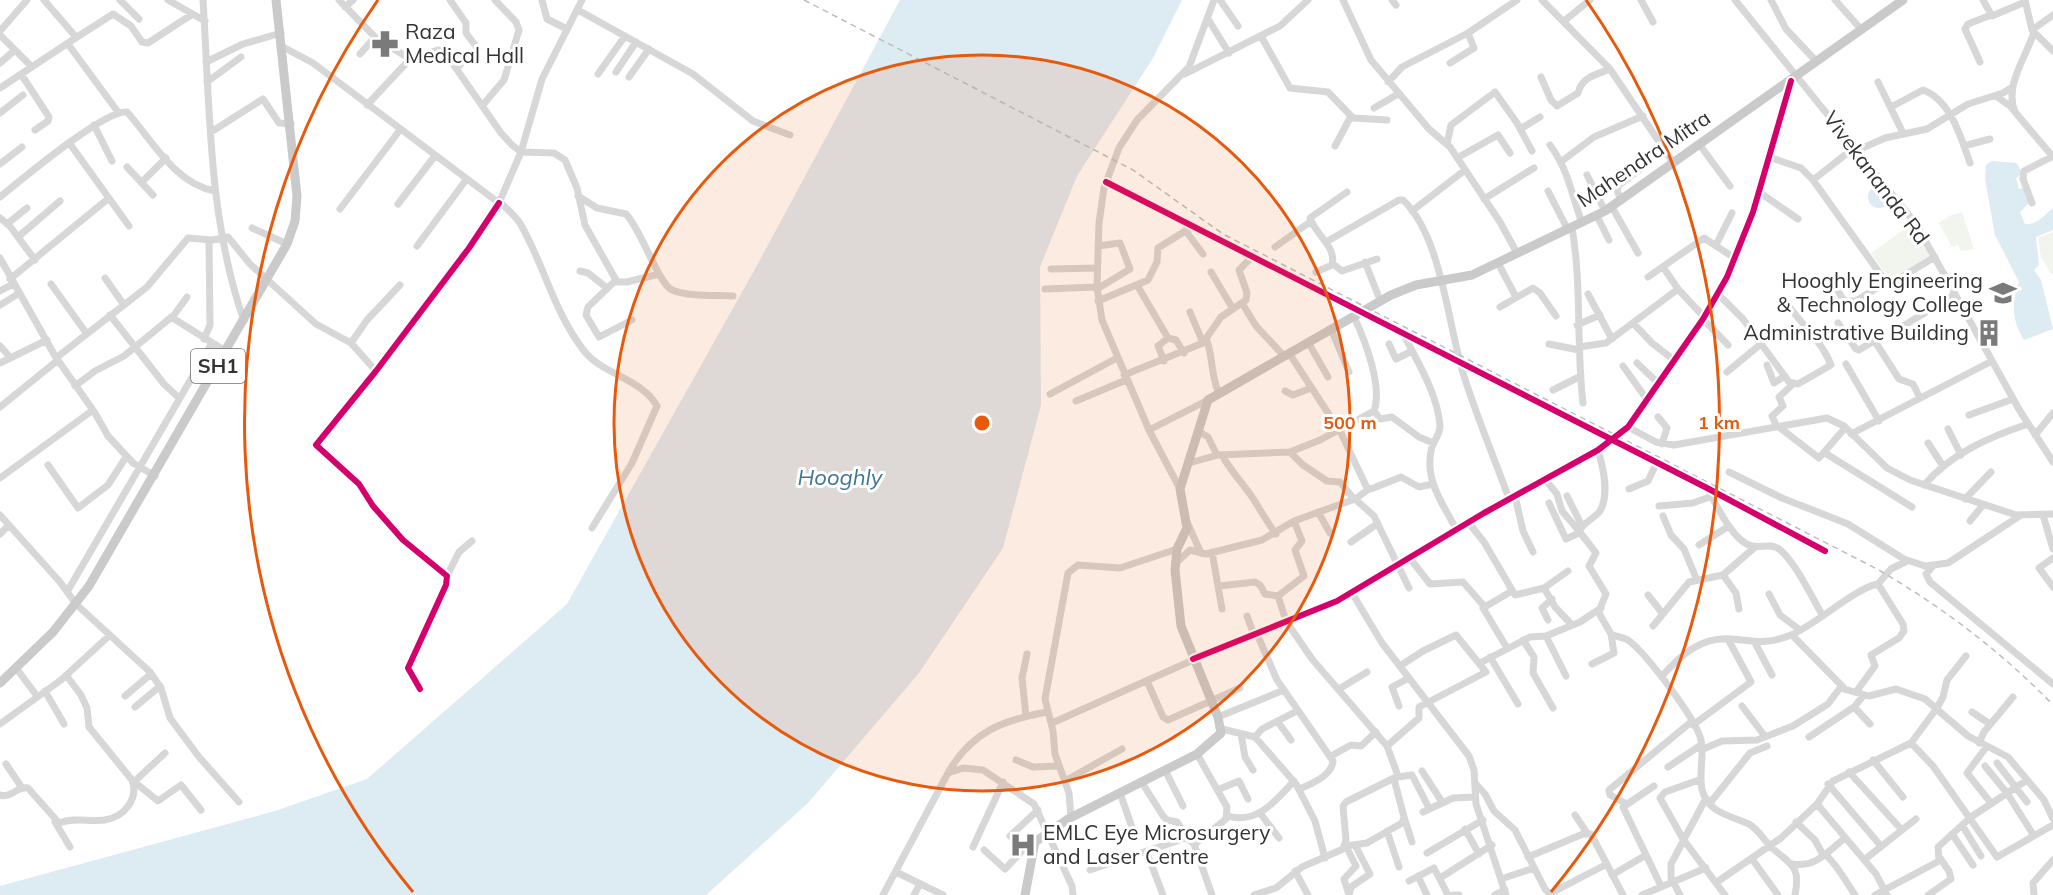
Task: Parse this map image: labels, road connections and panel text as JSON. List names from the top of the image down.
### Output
{
  "streets": {
    "main road": ["Mahendra Mitra", "SH1"],
    "street": ["Vivekananda Rd"]
  },
  "crossings": [
    ["Mahendra Mitra", "Vivekananda Rd"]
  ],
  "water": ["Hooghly"],
  "places": {
    "pharmacy": ["Raza Medical Hall"],
    "school or university": ["Hooghly Engineering & Technology College"],
    "building": ["Administrative Building"],
    "hospital": ["EMLC Eye Microsurgery and Laser Centre"]
  },
  "rings": ["500 m", "1 km"]
}
